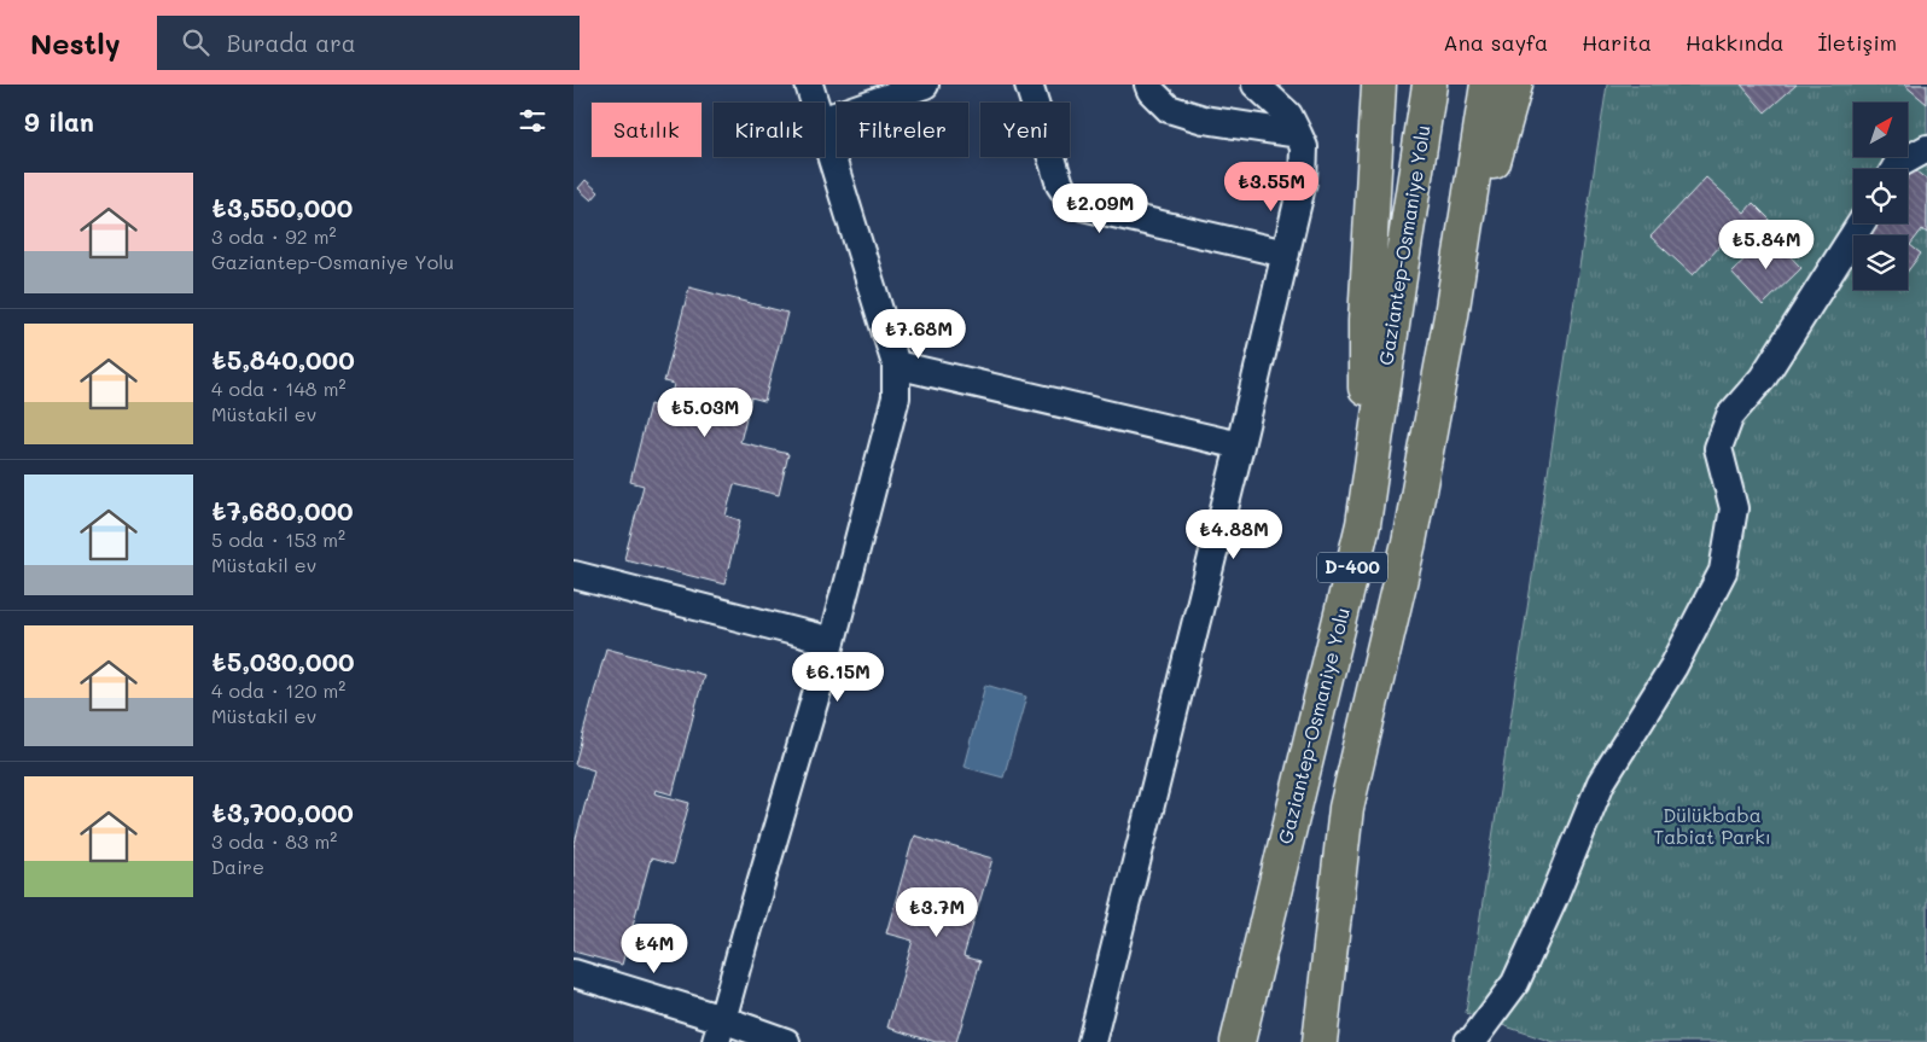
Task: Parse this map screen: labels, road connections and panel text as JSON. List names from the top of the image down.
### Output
{
  "streets": {
    "highway": ["Gaziantep-Osmaniye Yolu", "D-400"]
  },
  "parks": ["Dülükbaba Tabiat Parkı"],
  "north": "top right",
  "page": {
    "header": "Nestly",
    "search": "Burada ara",
    "nav": [
      "Ana sayfa",
      "Harita",
      "Hakkında",
      "İletişim"
    ],
    "heading": "9 ilan",
    "chip": [
      "Satılık",
      "Kiralık",
      "Filtreler",
      "Yeni"
    ],
    "list": [
      {
        "name": "₺3,550,000",
        "note": "3 oda · 92 m² · Gaziantep-Osmaniye Yolu"
      },
      {
        "name": "₺5,840,000",
        "note": "4 oda · 148 m² · Müstakil ev"
      },
      {
        "name": "₺7,680,000",
        "note": "5 oda · 153 m² · Müstakil ev"
      },
      {
        "name": "₺5,030,000",
        "note": "4 oda · 120 m² · Müstakil ev"
      },
      {
        "name": "₺3,700,000",
        "note": "3 oda · 83 m² · Daire"
      }
    ],
    "price": [
      "₺3.55M",
      "₺2.09M",
      "₺5.84M",
      "₺7.68M",
      "₺5.03M",
      "₺4.88M",
      "₺6.15M",
      "₺3.7M",
      "₺4M"
    ]
  }
}
